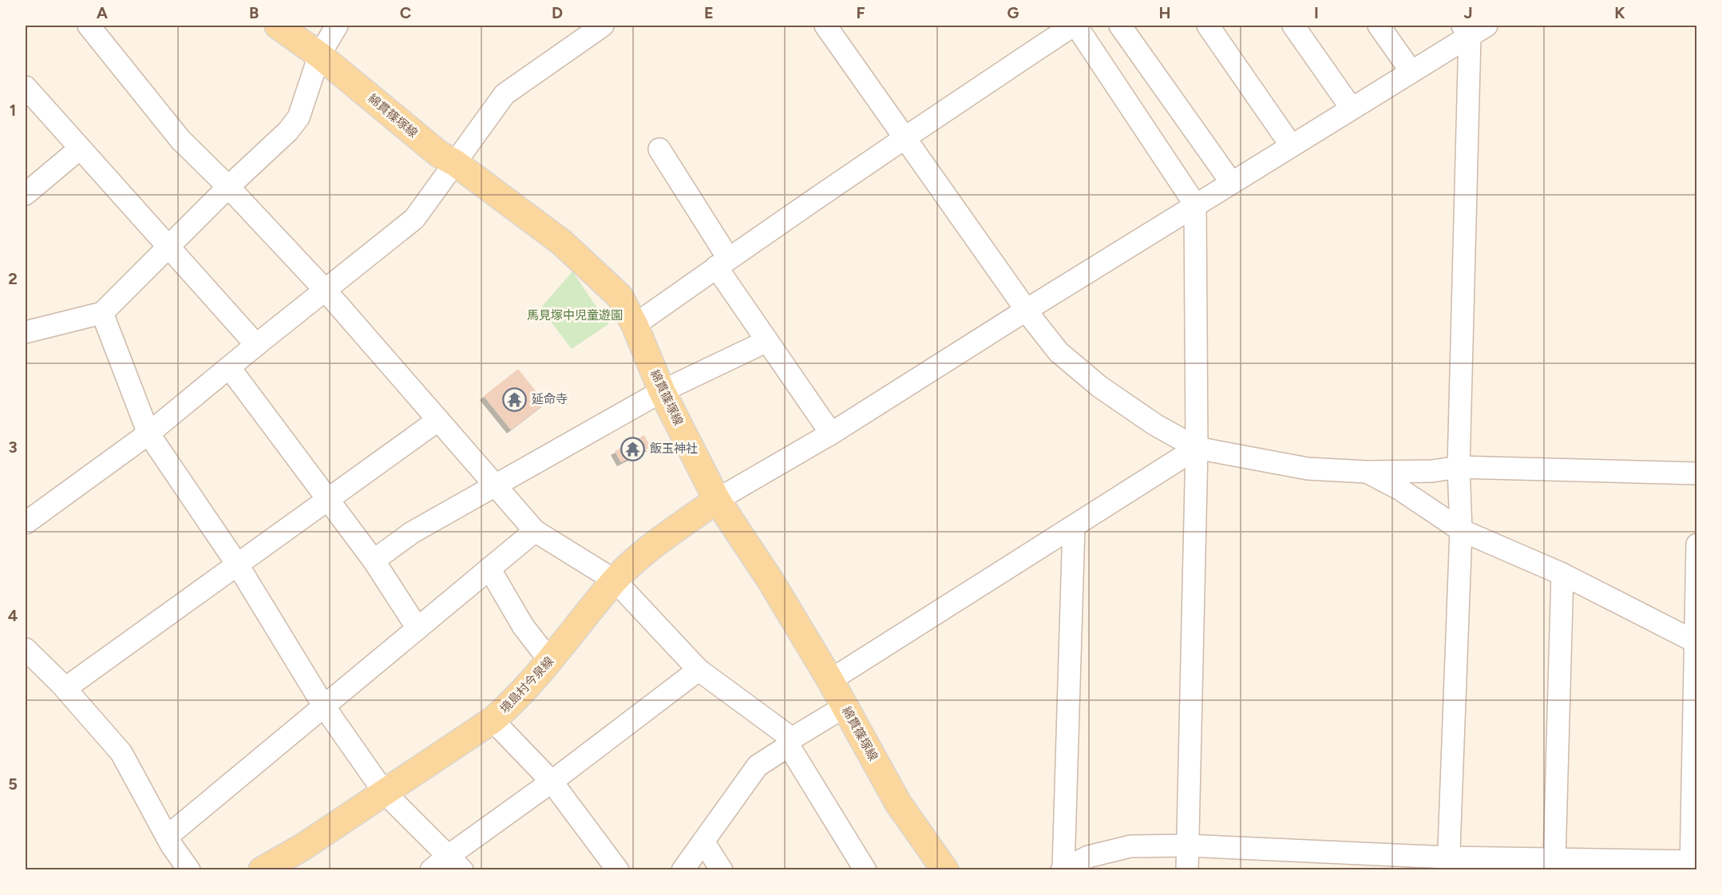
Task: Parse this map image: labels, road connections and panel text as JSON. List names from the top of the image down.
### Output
{
  "streets": {
    "main road": ["綿貫篠塚線", "境島村今泉線"]
  },
  "crossings": [
    ["綿貫篠塚線", "境島村今泉線"]
  ],
  "parks": ["馬見塚中児童遊園"],
  "places": {
    "temple": ["延命寺", "飯玉神社"]
  },
  "grid": {
    "columns": [
      "A",
      "B",
      "C",
      "D",
      "E",
      "F",
      "G",
      "H",
      "I",
      "J",
      "K"
    ],
    "rows": [
      "1",
      "2",
      "3",
      "4",
      "5"
    ]
  }
}
